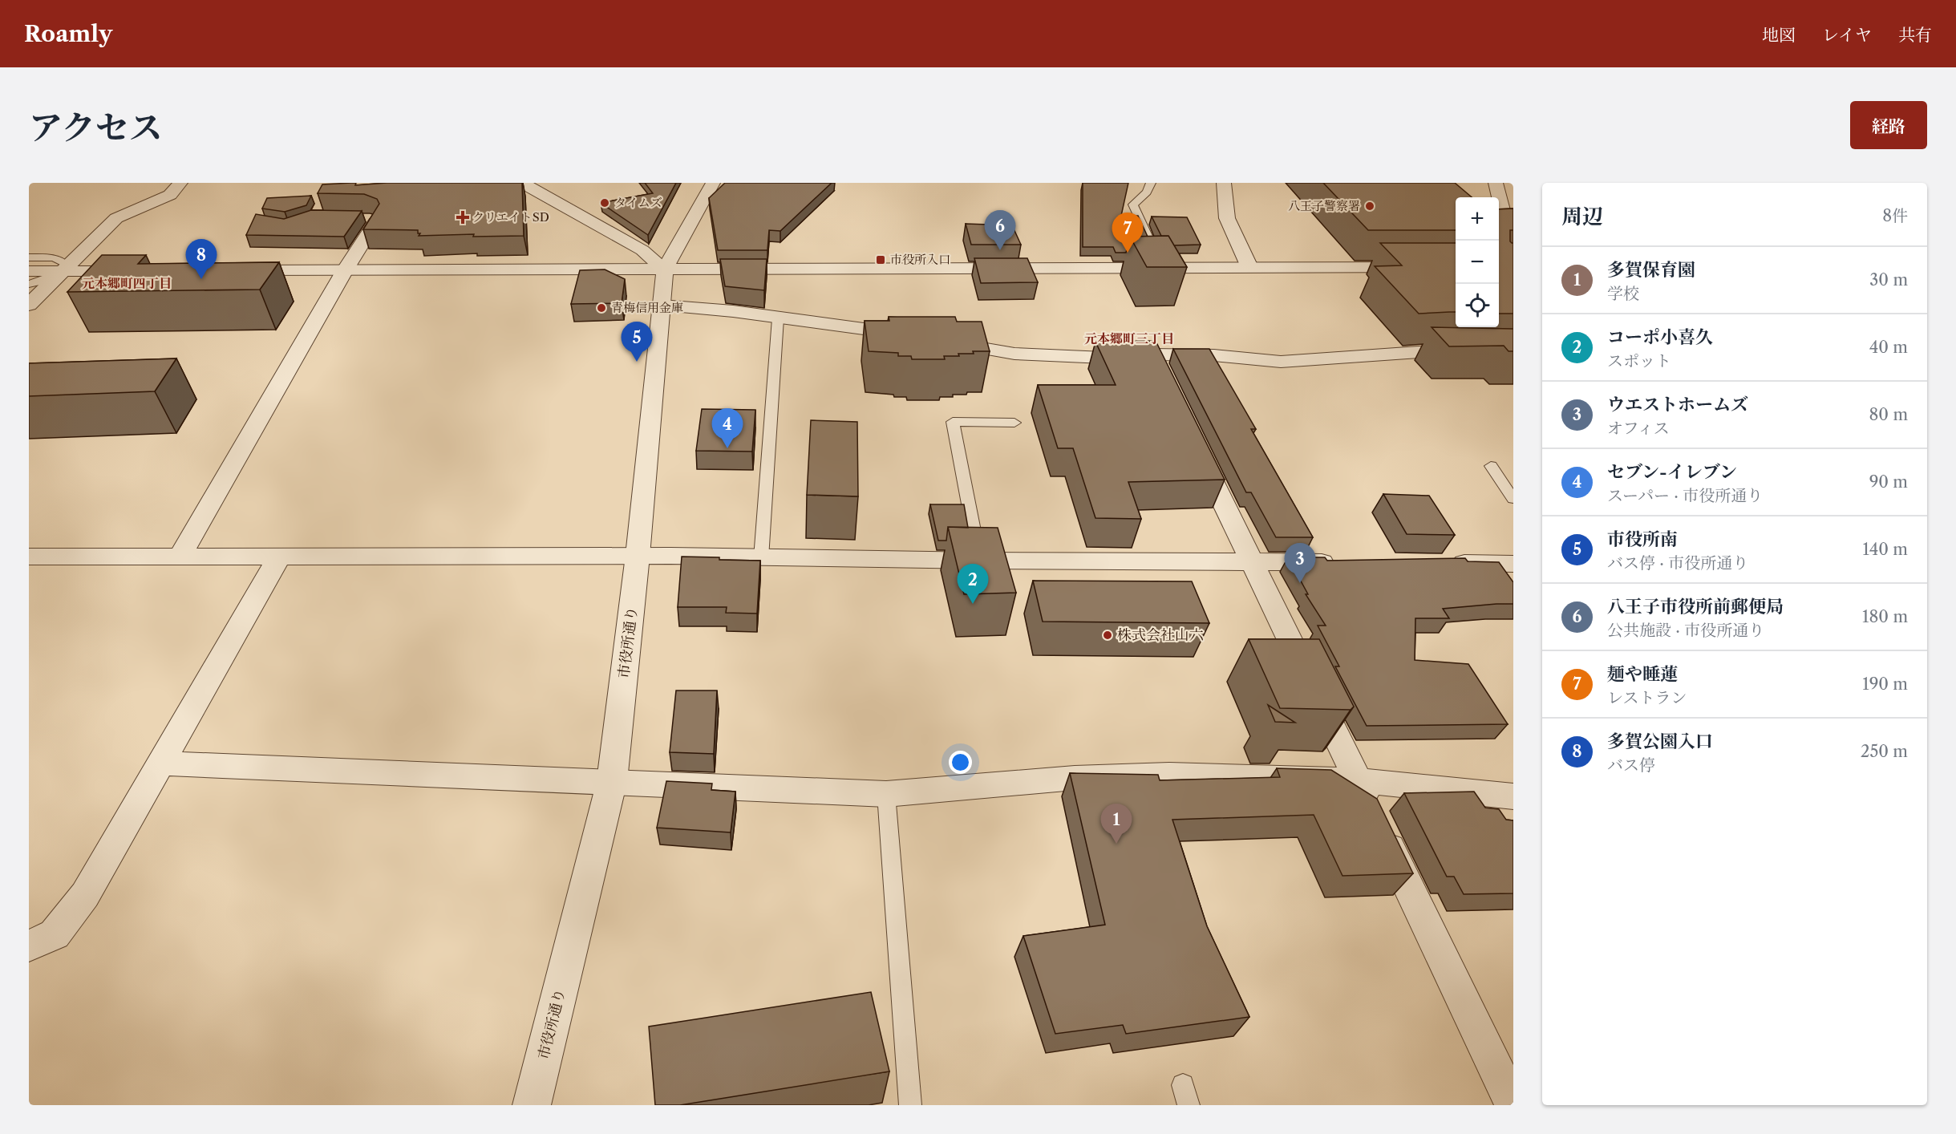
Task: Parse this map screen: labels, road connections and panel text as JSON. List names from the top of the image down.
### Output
{
  "streets": {
    "street": ["市役所通り"]
  },
  "districts": ["元本郷町四丁目", "元本郷町三丁目"],
  "places": {
    "other": [
      "タイムズ",
      "八王子警察署",
      "青梅信用金庫",
      "株式会社山六"
    ],
    "health": ["クリエイトSD"],
    "transit": ["市役所入口"]
  },
  "page": {
    "header": "Roamly",
    "nav": ["地図", "レイヤ", "共有"],
    "title": "アクセス",
    "buttons": "経路",
    "heading": ["周辺", "8件"],
    "map_buttons": ["+", "−"],
    "pins": [
      "6",
      "7",
      "8",
      "5",
      "4",
      "3",
      "2",
      "1"
    ],
    "list": [
      {
        "mark": "1",
        "name": "多賀保育園",
        "note": "学校",
        "value": "30 m"
      },
      {
        "mark": "2",
        "name": "コーポ小喜久",
        "note": "スポット",
        "value": "40 m"
      },
      {
        "mark": "3",
        "name": "ウエストホームズ",
        "note": "オフィス",
        "value": "80 m"
      },
      {
        "mark": "4",
        "name": "セブン-イレブン",
        "note": "スーパー · 市役所通り",
        "value": "90 m"
      },
      {
        "mark": "5",
        "name": "市役所南",
        "note": "バス停 · 市役所通り",
        "value": "140 m"
      },
      {
        "mark": "6",
        "name": "八王子市役所前郵便局",
        "note": "公共施設 · 市役所通り",
        "value": "180 m"
      },
      {
        "mark": "7",
        "name": "麺や睡蓮",
        "note": "レストラン",
        "value": "190 m"
      },
      {
        "mark": "8",
        "name": "多賀公園入口",
        "note": "バス停",
        "value": "250 m"
      }
    ]
  }
}
